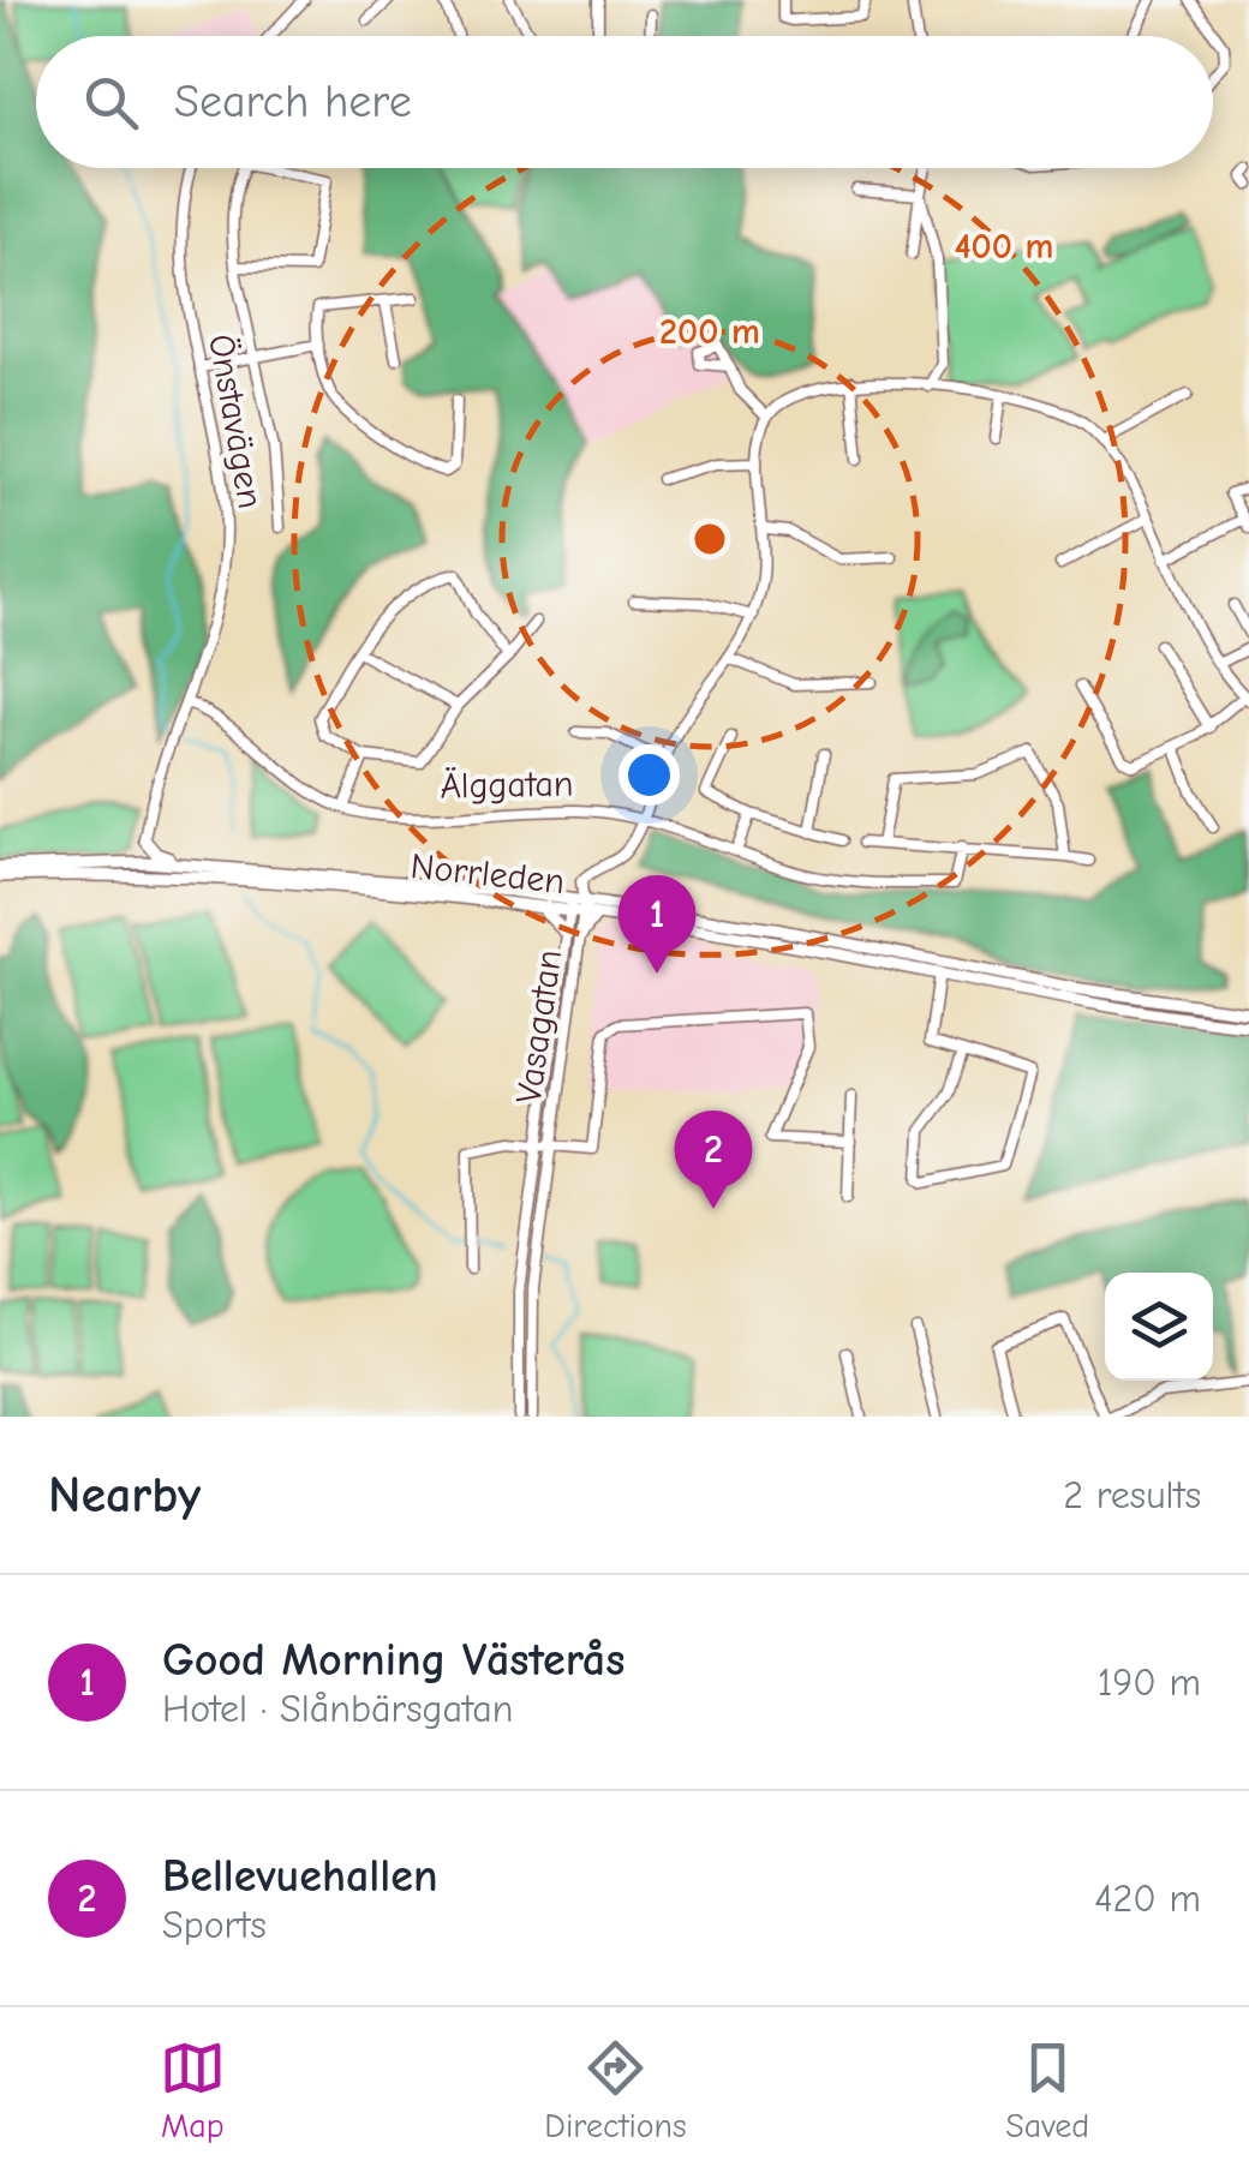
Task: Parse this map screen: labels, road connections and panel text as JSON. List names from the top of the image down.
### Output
{
  "streets": {
    "main road": ["Norrleden"],
    "street": ["Önstavägen", "Älggatan", "Vasagatan"]
  },
  "crossings": [
    ["Önstavägen", "Älggatan"],
    ["Älggatan", "Vasagatan"],
    ["Norrleden", "Vasagatan"]
  ],
  "page": {
    "search": "Search here",
    "pins": ["1", "2"],
    "heading": ["Nearby", "2 results"],
    "list": [
      {
        "mark": "1",
        "name": "Good Morning Västerås",
        "note": "Hotel · Slånbärsgatan",
        "value": "190 m"
      },
      {
        "mark": "2",
        "name": "Bellevuehallen",
        "note": "Sports",
        "value": "420 m"
      }
    ],
    "nav": ["Map", "Directions", "Saved"]
  },
  "rings": ["400 m", "200 m"]
}
